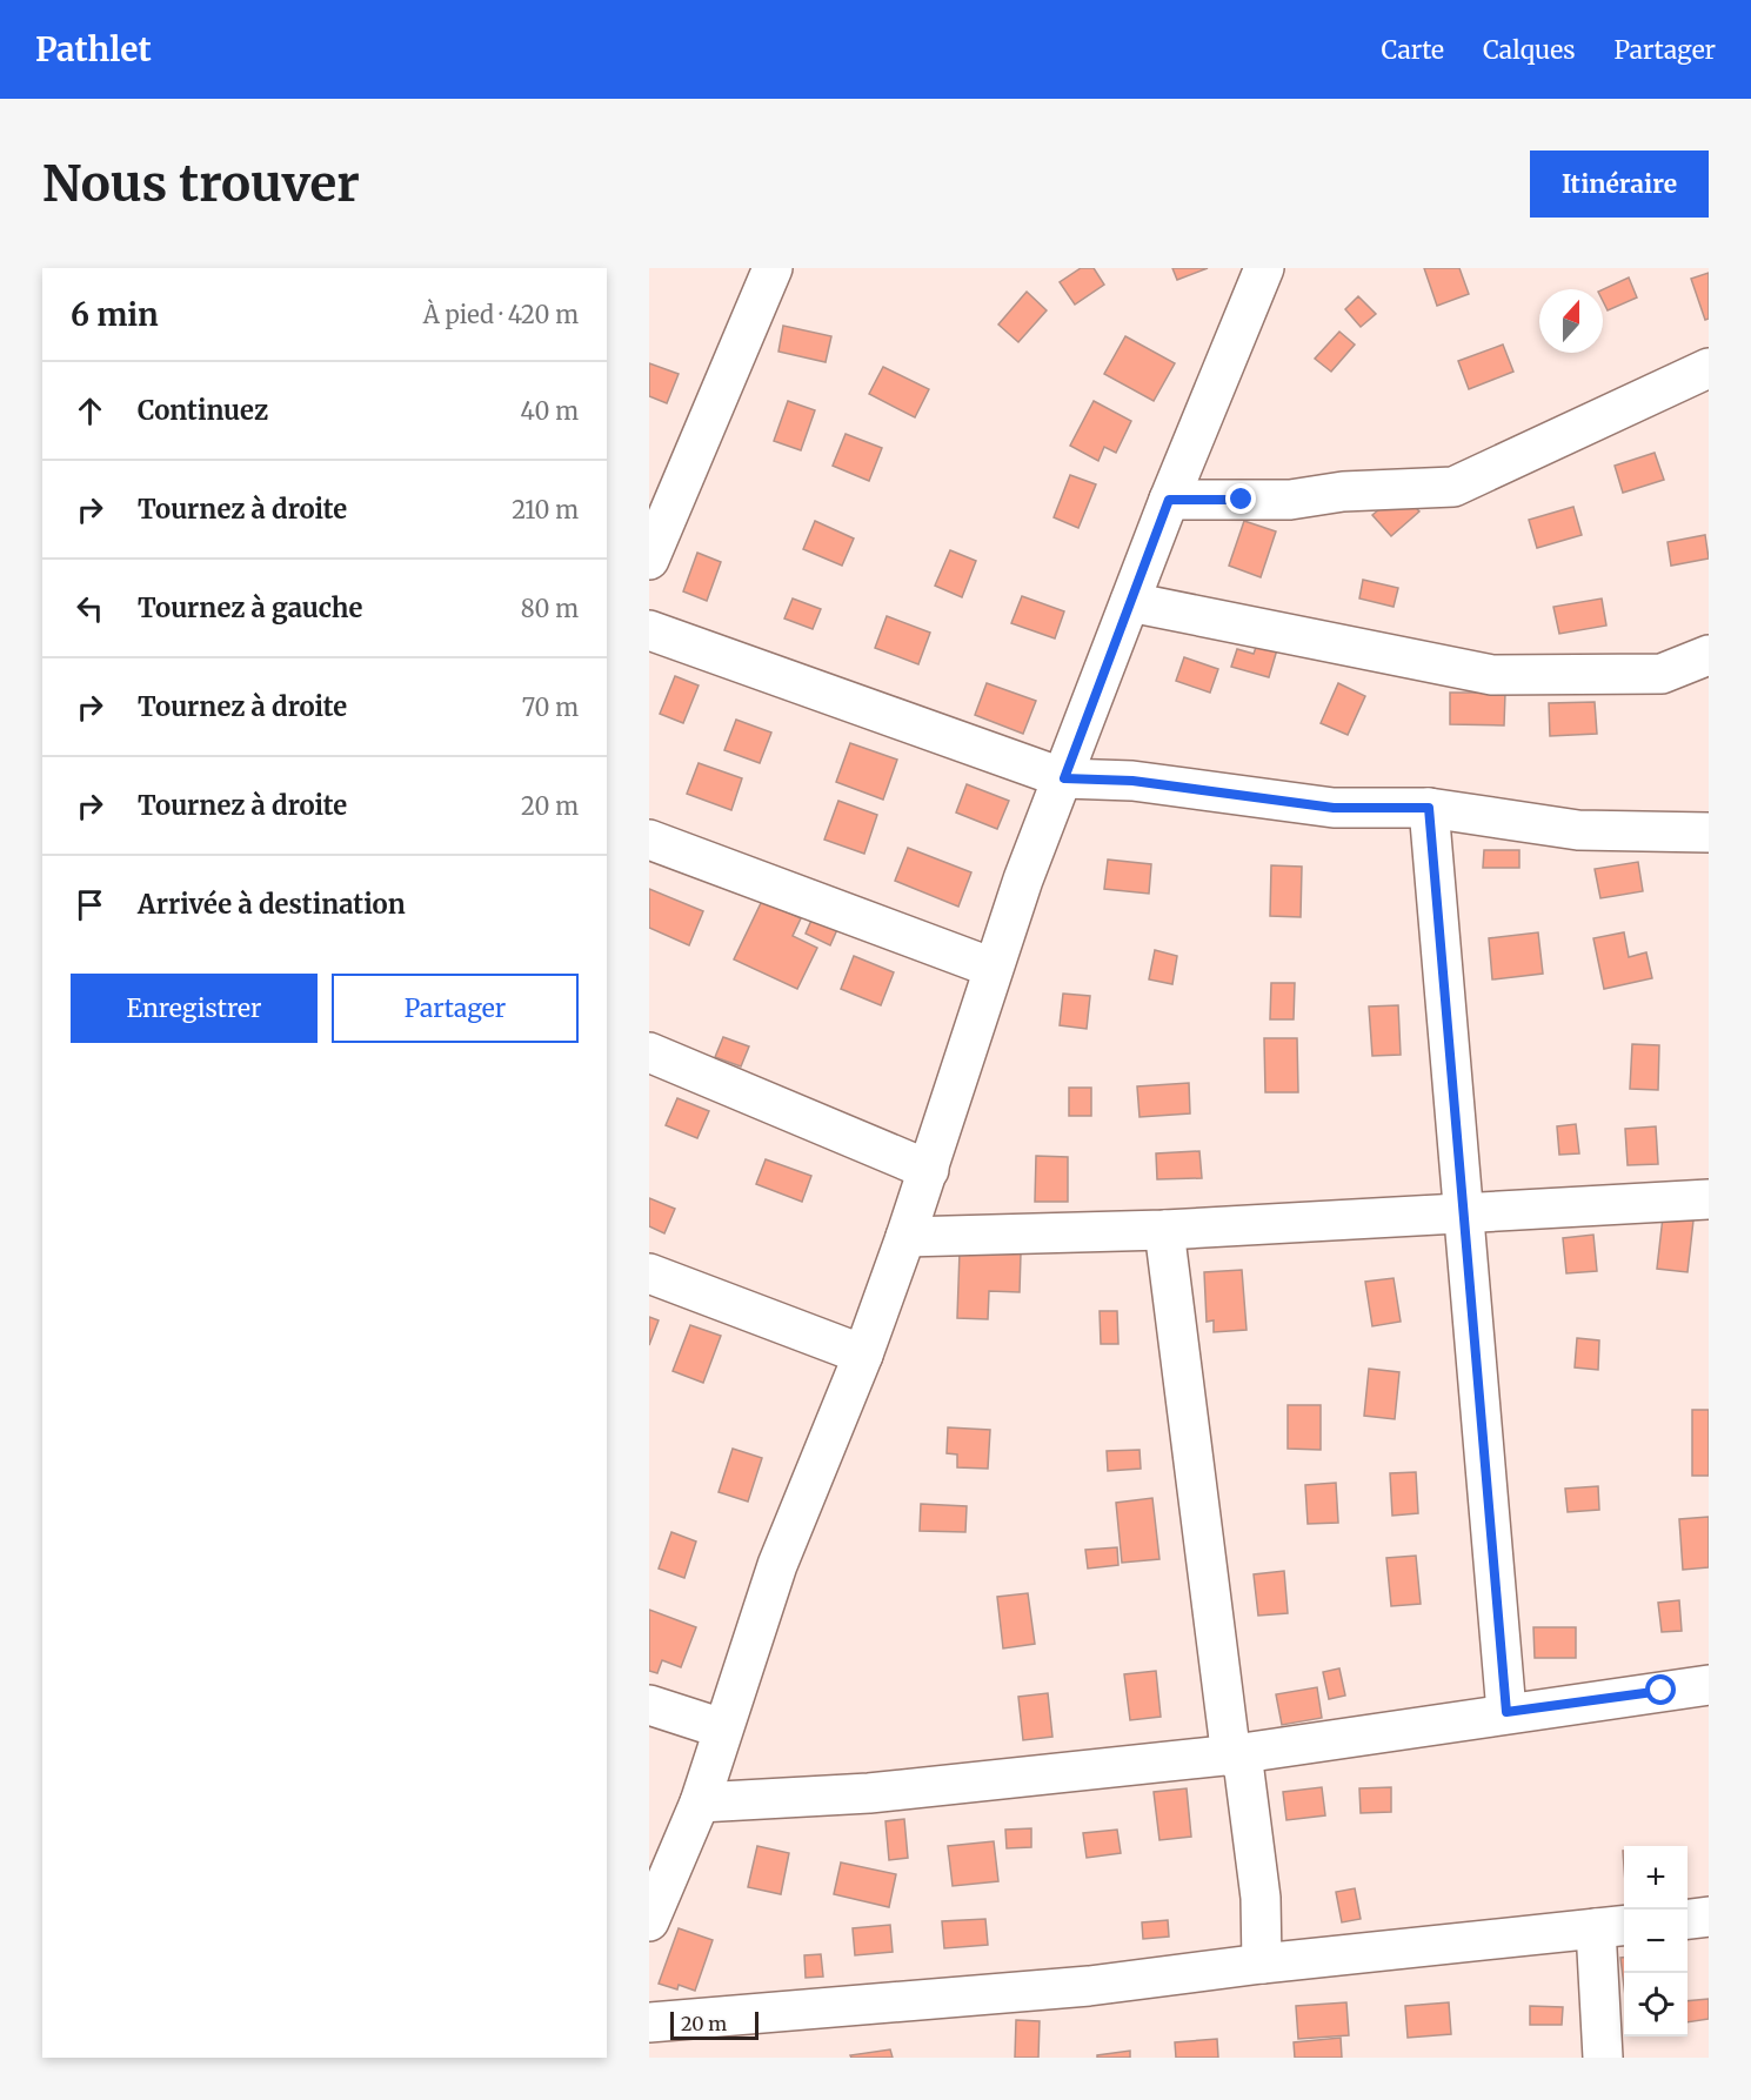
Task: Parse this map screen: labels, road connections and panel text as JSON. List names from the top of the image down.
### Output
{
  "scale_bar": "20 m",
  "north": "top",
  "page": {
    "header": "Pathlet",
    "nav": ["Carte", "Calques", "Partager"],
    "buttons": [
      "Itinéraire",
      ["Enregistrer", "Partager"]
    ],
    "title": "Nous trouver",
    "heading": ["6 min", "À pied · 420 m"],
    "list": [
      ["Continuez", "40 m"],
      ["Tournez à droite", "210 m"],
      ["Tournez à gauche", "80 m"],
      ["Tournez à droite", "70 m"],
      ["Tournez à droite", "20 m"],
      "Arrivée à destination"
    ],
    "map_buttons": ["+", "−"],
    "scale": "20 m"
  }
}
